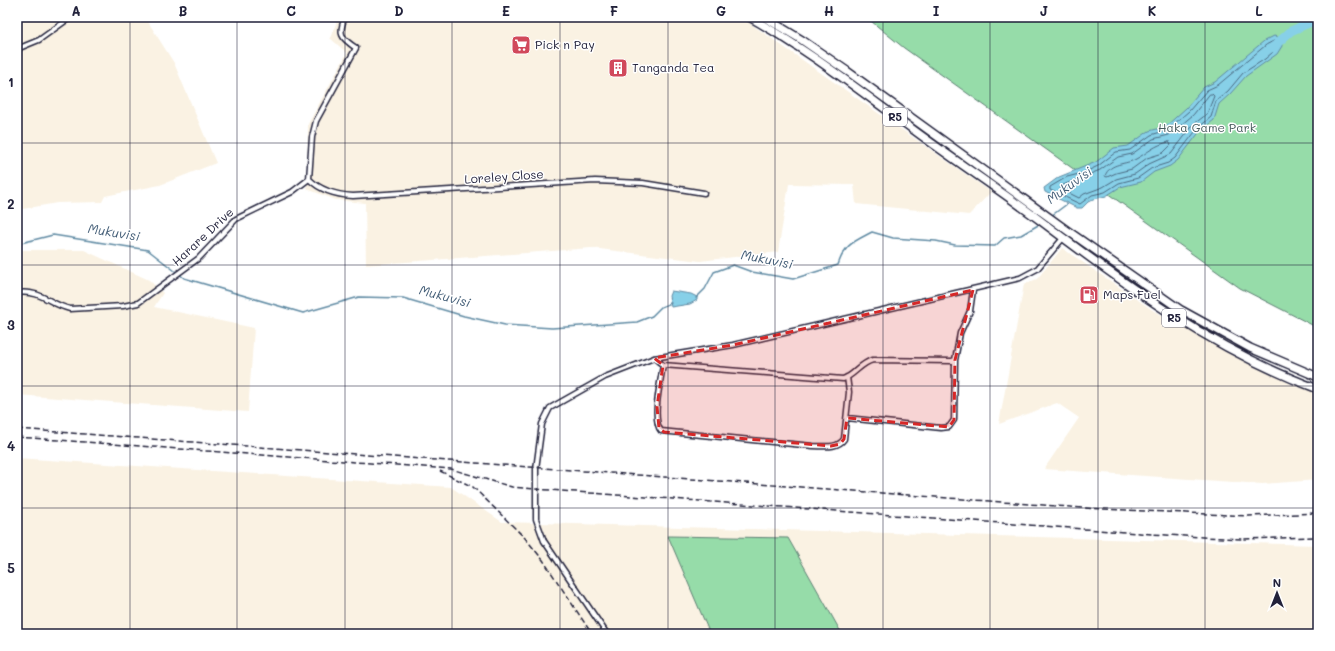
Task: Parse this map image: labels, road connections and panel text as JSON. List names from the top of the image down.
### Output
{
  "streets": {
    "highway": ["R5"],
    "street": ["Loreley Close", "Harare Drive"]
  },
  "crossings": [
    ["Loreley Close", "Harare Drive"]
  ],
  "water": ["Mukuvisi"],
  "parks": ["Haka Game Park"],
  "places": {
    "supermarket": ["Pick n Pay"],
    "building": ["Tanganda Tea"],
    "fuel station": ["Maps Fuel"]
  },
  "north": "top",
  "grid": {
    "columns": [
      "A",
      "B",
      "C",
      "D",
      "E",
      "F",
      "G",
      "H",
      "I",
      "J",
      "K",
      "L"
    ],
    "rows": [
      "1",
      "2",
      "3",
      "4",
      "5"
    ]
  }
}
